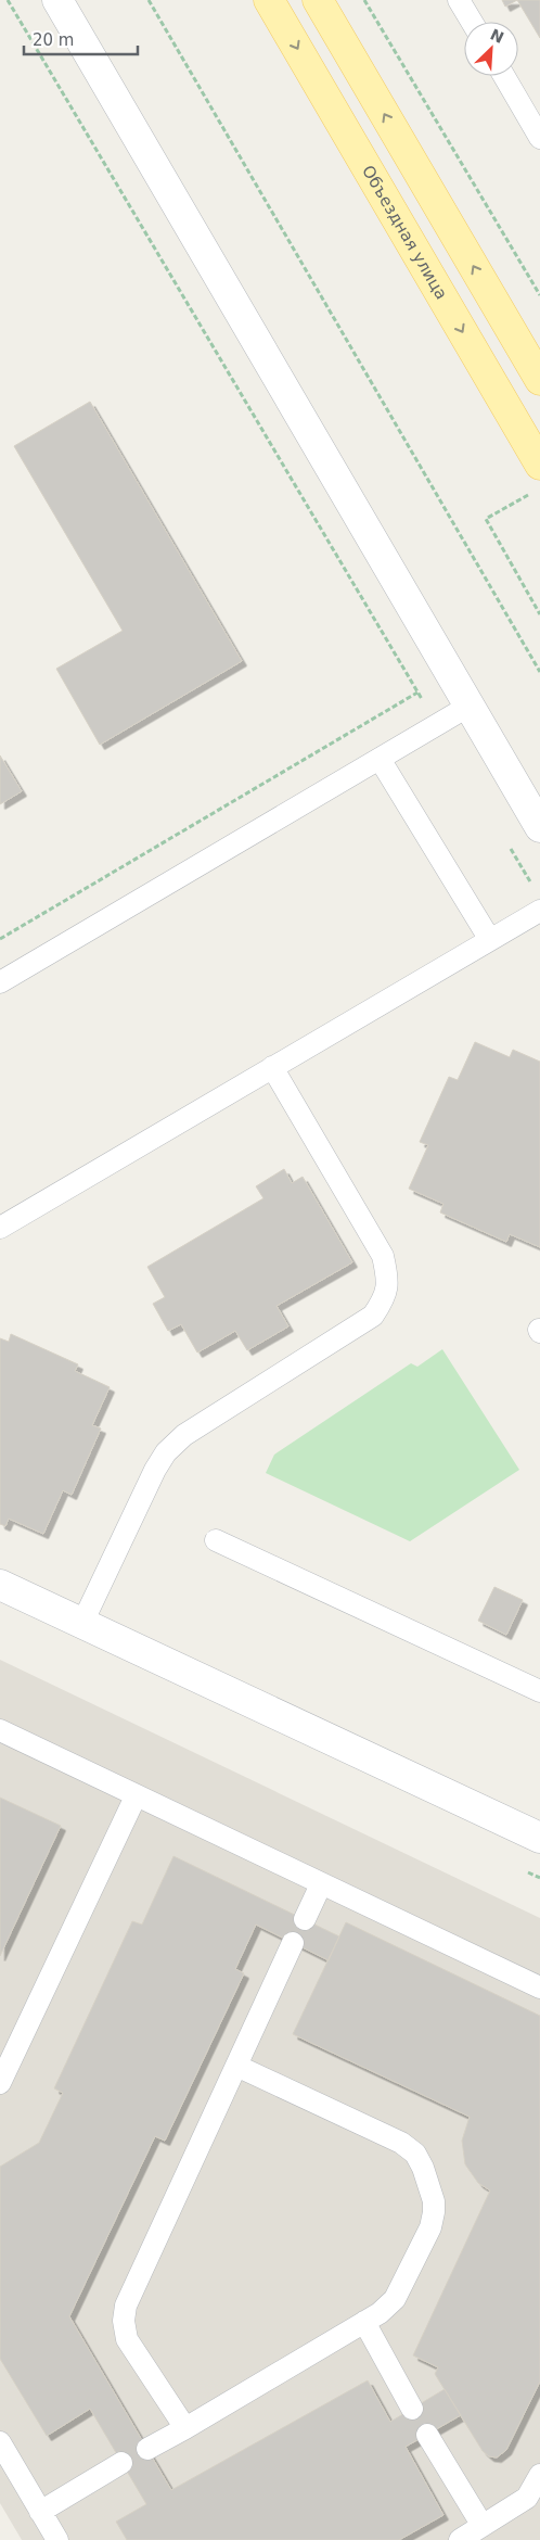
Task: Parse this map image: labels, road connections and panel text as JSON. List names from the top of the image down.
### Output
{
  "streets": {
    "main road": ["Объездная улица"]
  },
  "scale_bar": "20 m",
  "north": "top right"
}
